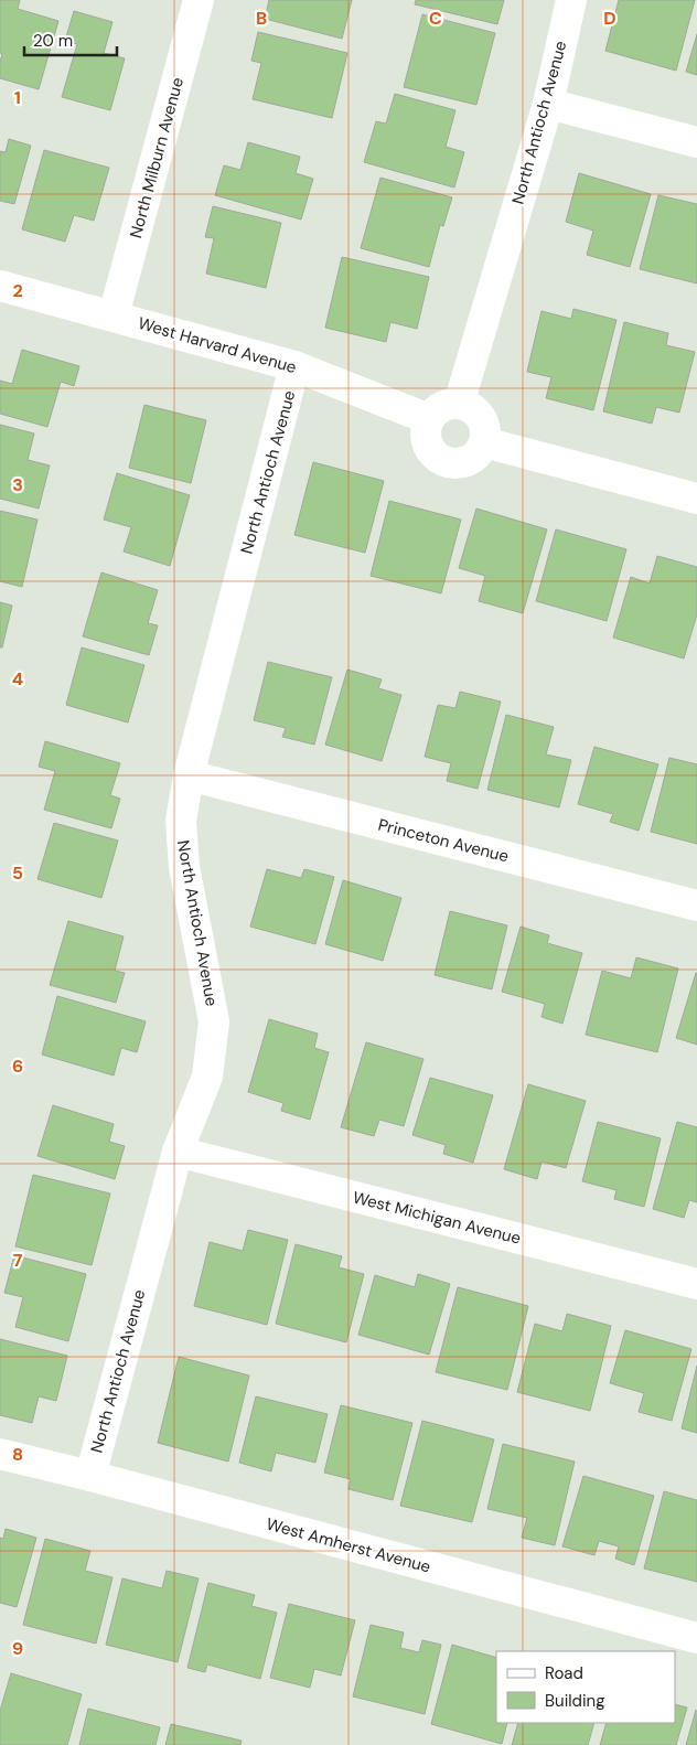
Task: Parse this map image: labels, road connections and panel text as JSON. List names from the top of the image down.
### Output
{
  "streets": {
    "street": [
      "North Antioch Avenue",
      "North Milburn Avenue",
      "West Harvard Avenue",
      "Princeton Avenue",
      "West Michigan Avenue",
      "West Amherst Avenue"
    ]
  },
  "crossings": [
    ["North Antioch Avenue", "West Harvard Avenue"],
    ["North Antioch Avenue", "Princeton Avenue"],
    ["North Antioch Avenue", "West Michigan Avenue"],
    ["North Antioch Avenue", "West Amherst Avenue"],
    ["North Milburn Avenue", "West Harvard Avenue"]
  ],
  "legend": ["Road", "Building"],
  "scale_bar": "20 m",
  "grid": {
    "columns": ["B", "C", "D"],
    "rows": [
      "1",
      "2",
      "3",
      "4",
      "5",
      "6",
      "7",
      "8",
      "9"
    ]
  }
}
